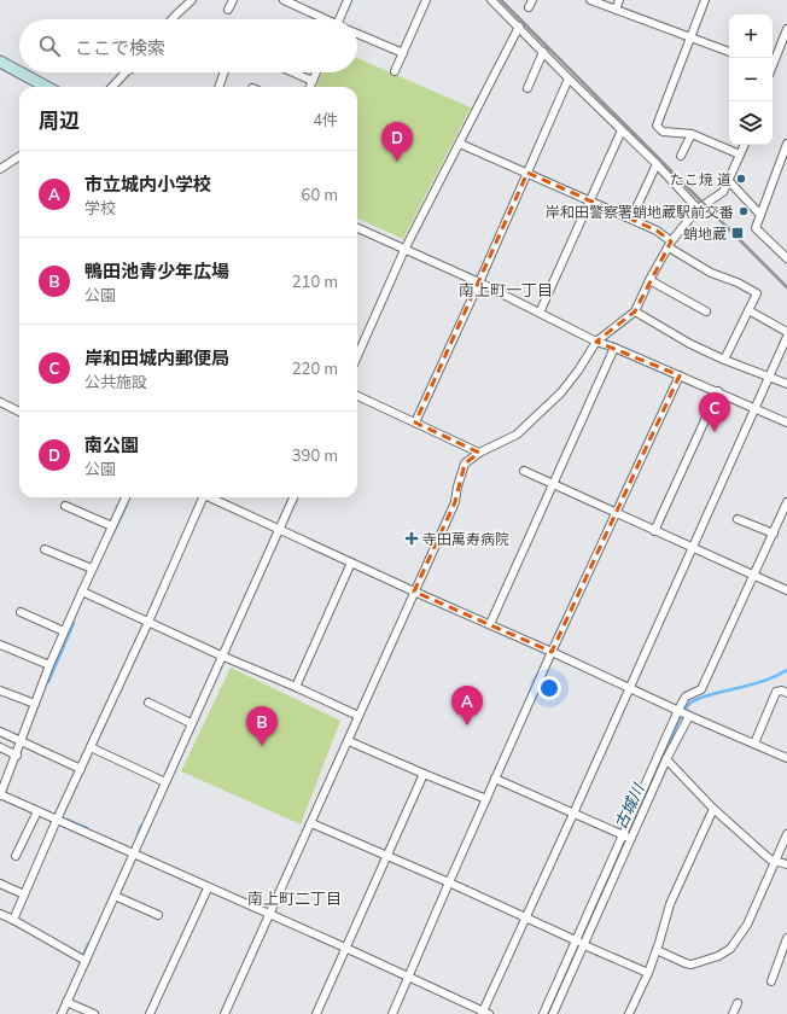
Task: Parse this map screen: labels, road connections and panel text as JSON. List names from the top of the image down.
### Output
{
  "districts": ["南上町一丁目", "南上町二丁目"],
  "water": ["古城川"],
  "places": {
    "other": ["たこ焼 道", "岸和田警察署蛸地蔵駅前交番"],
    "transit": ["蛸地蔵"],
    "health": ["寺田萬寿病院"]
  },
  "page": {
    "map_buttons": ["+", "−"],
    "search": "ここで検索",
    "heading": ["周辺", "4件"],
    "pins": [
      "D",
      "C",
      "A",
      "B"
    ],
    "list": [
      {
        "mark": "A",
        "name": "市立城内小学校",
        "note": "学校",
        "value": "60 m"
      },
      {
        "mark": "B",
        "name": "鴨田池青少年広場",
        "note": "公園",
        "value": "210 m"
      },
      {
        "mark": "C",
        "name": "岸和田城内郵便局",
        "note": "公共施設",
        "value": "220 m"
      },
      {
        "mark": "D",
        "name": "南公園",
        "note": "公園",
        "value": "390 m"
      }
    ]
  }
}
